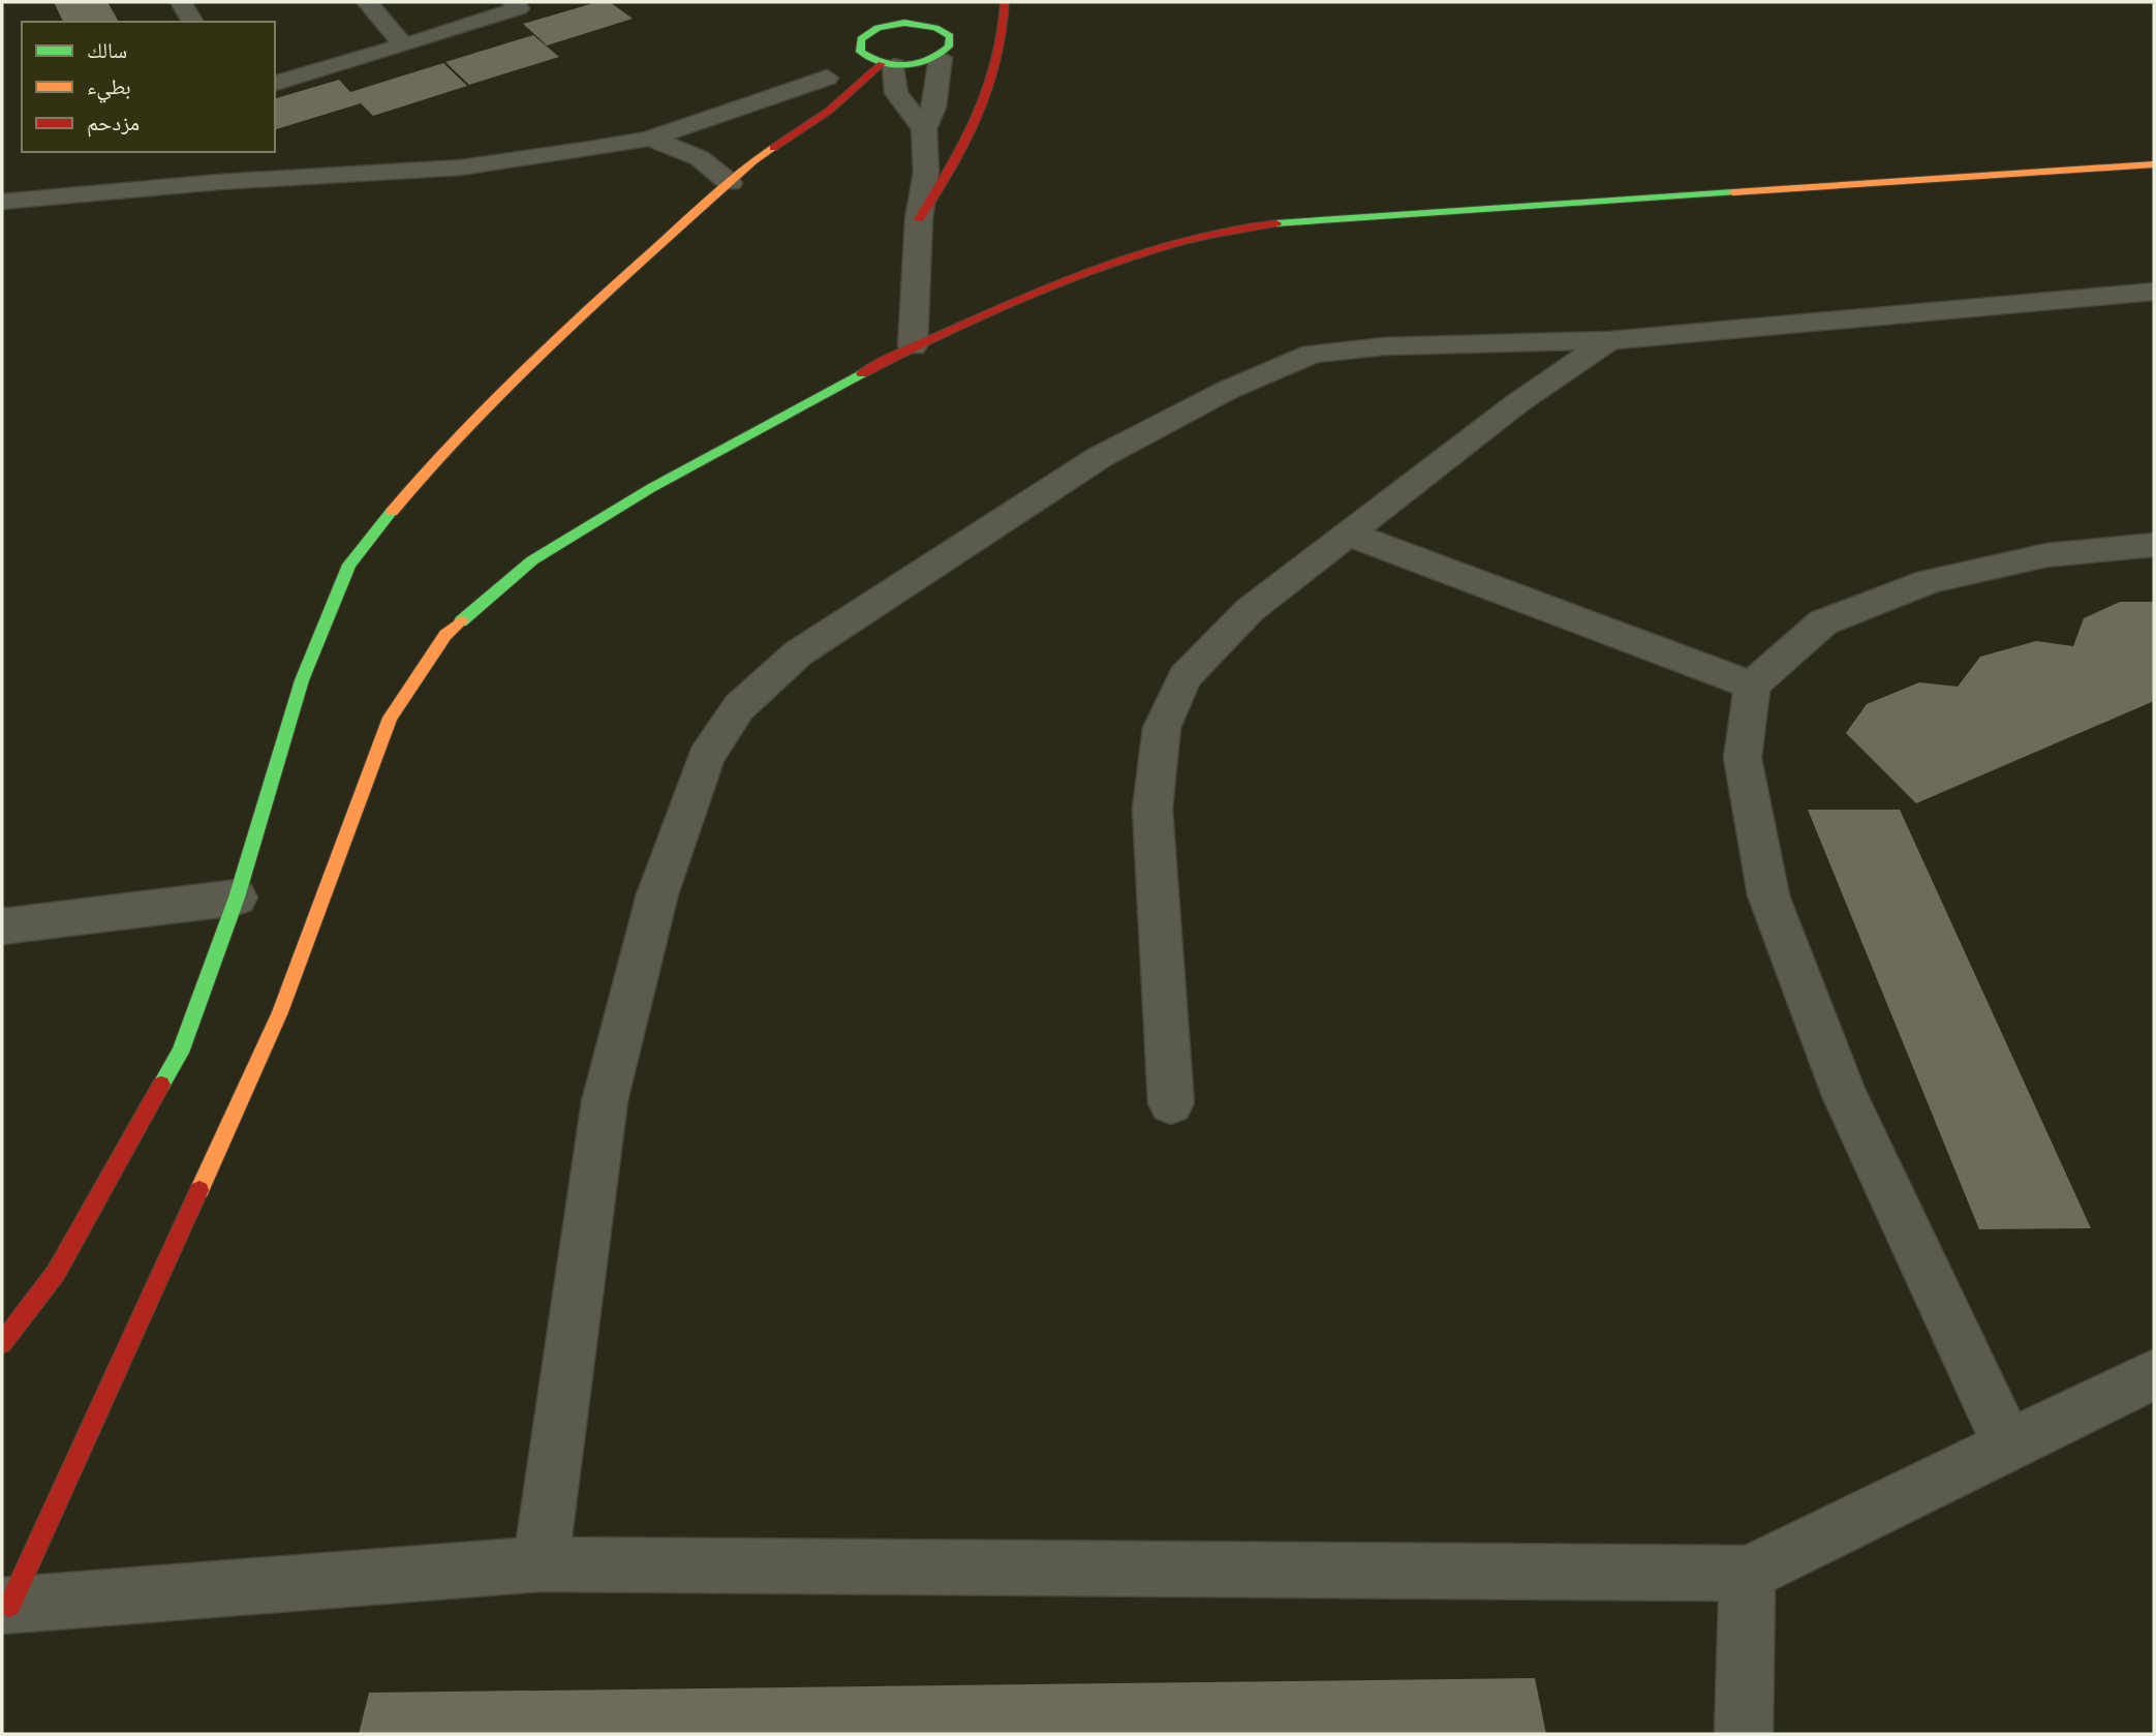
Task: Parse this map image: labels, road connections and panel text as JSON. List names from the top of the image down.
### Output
{
  "legend": ["سالك", "بطيء", "مزدحم"]
}
